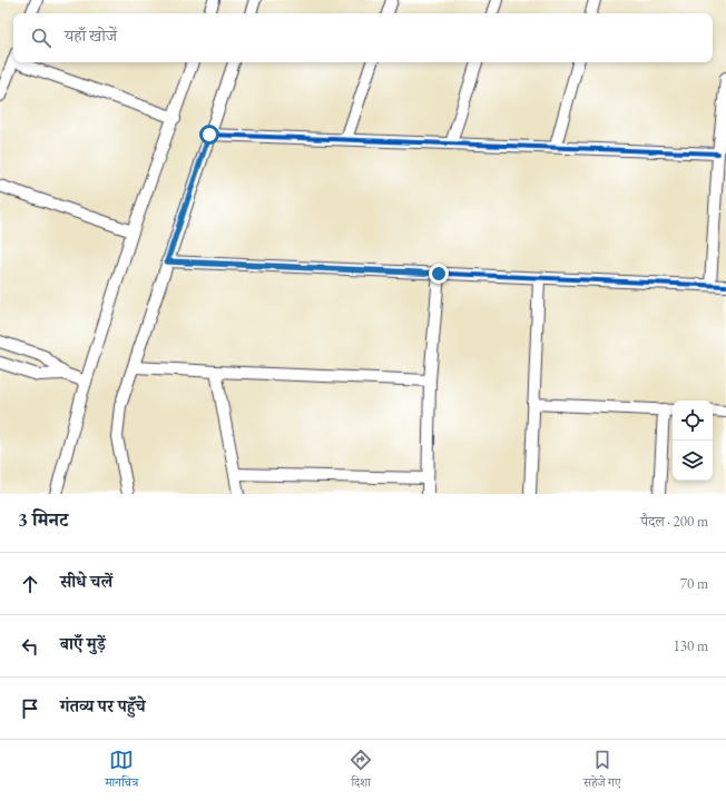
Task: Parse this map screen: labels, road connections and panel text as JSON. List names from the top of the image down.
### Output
{
  "page": {
    "search": "यहाँ खोजें",
    "heading": ["3 मिनट", "पैदल · 200 m"],
    "list": [
      ["सीधे चलें", "70 m"],
      ["बाएँ मुड़ें", "130 m"],
      "गंतव्य पर पहुँचे"
    ],
    "nav": ["मानचित्र", "दिशा", "सहेजे गए"]
  }
}
